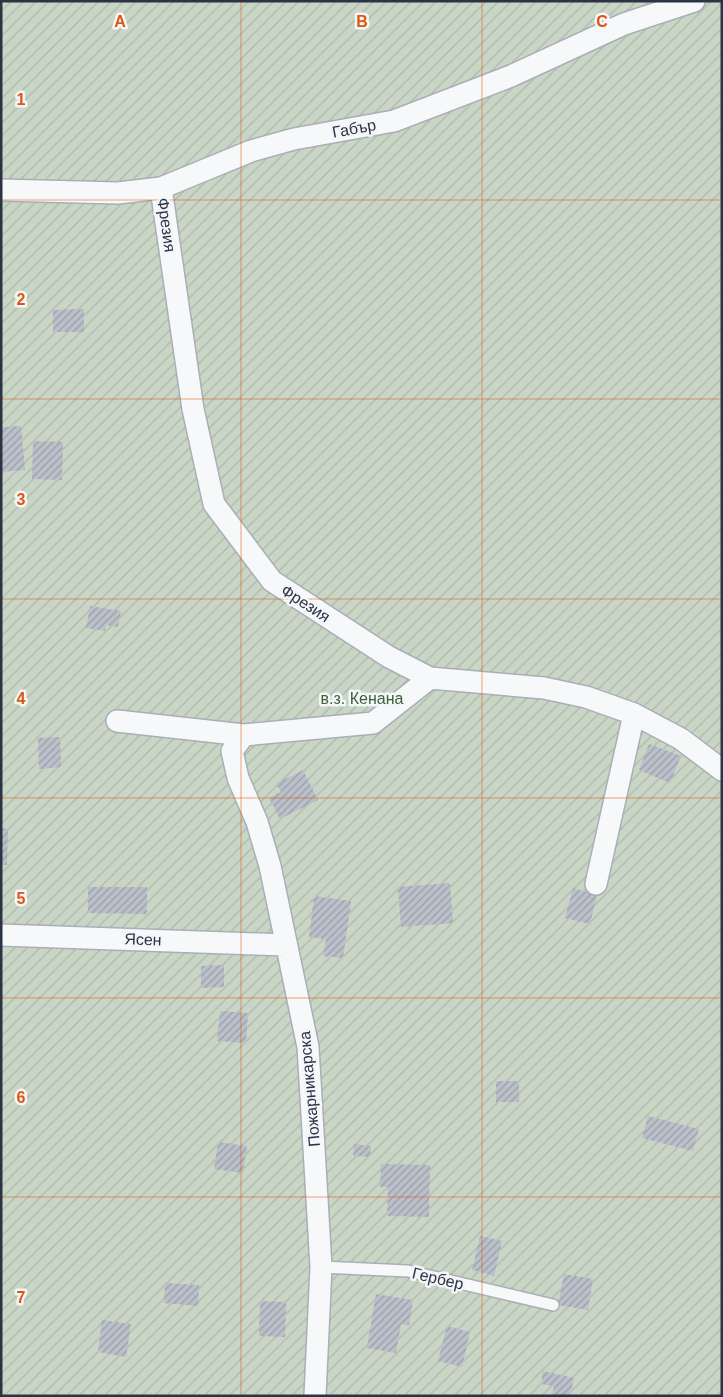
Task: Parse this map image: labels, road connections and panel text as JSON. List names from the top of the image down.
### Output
{
  "streets": {
    "street": [
      "Габър",
      "Фрезия",
      "Ясен",
      "Пожарникарска"
    ],
    "lane": ["Гербер"]
  },
  "crossings": [
    ["Габър", "Фрезия"],
    ["Ясен", "Пожарникарска"],
    ["Пожарникарска", "Гербер"]
  ],
  "parks": ["в.з. Кенана"],
  "grid": {
    "columns": ["A", "B", "C"],
    "rows": [
      "1",
      "2",
      "3",
      "4",
      "5",
      "6",
      "7"
    ]
  }
}
